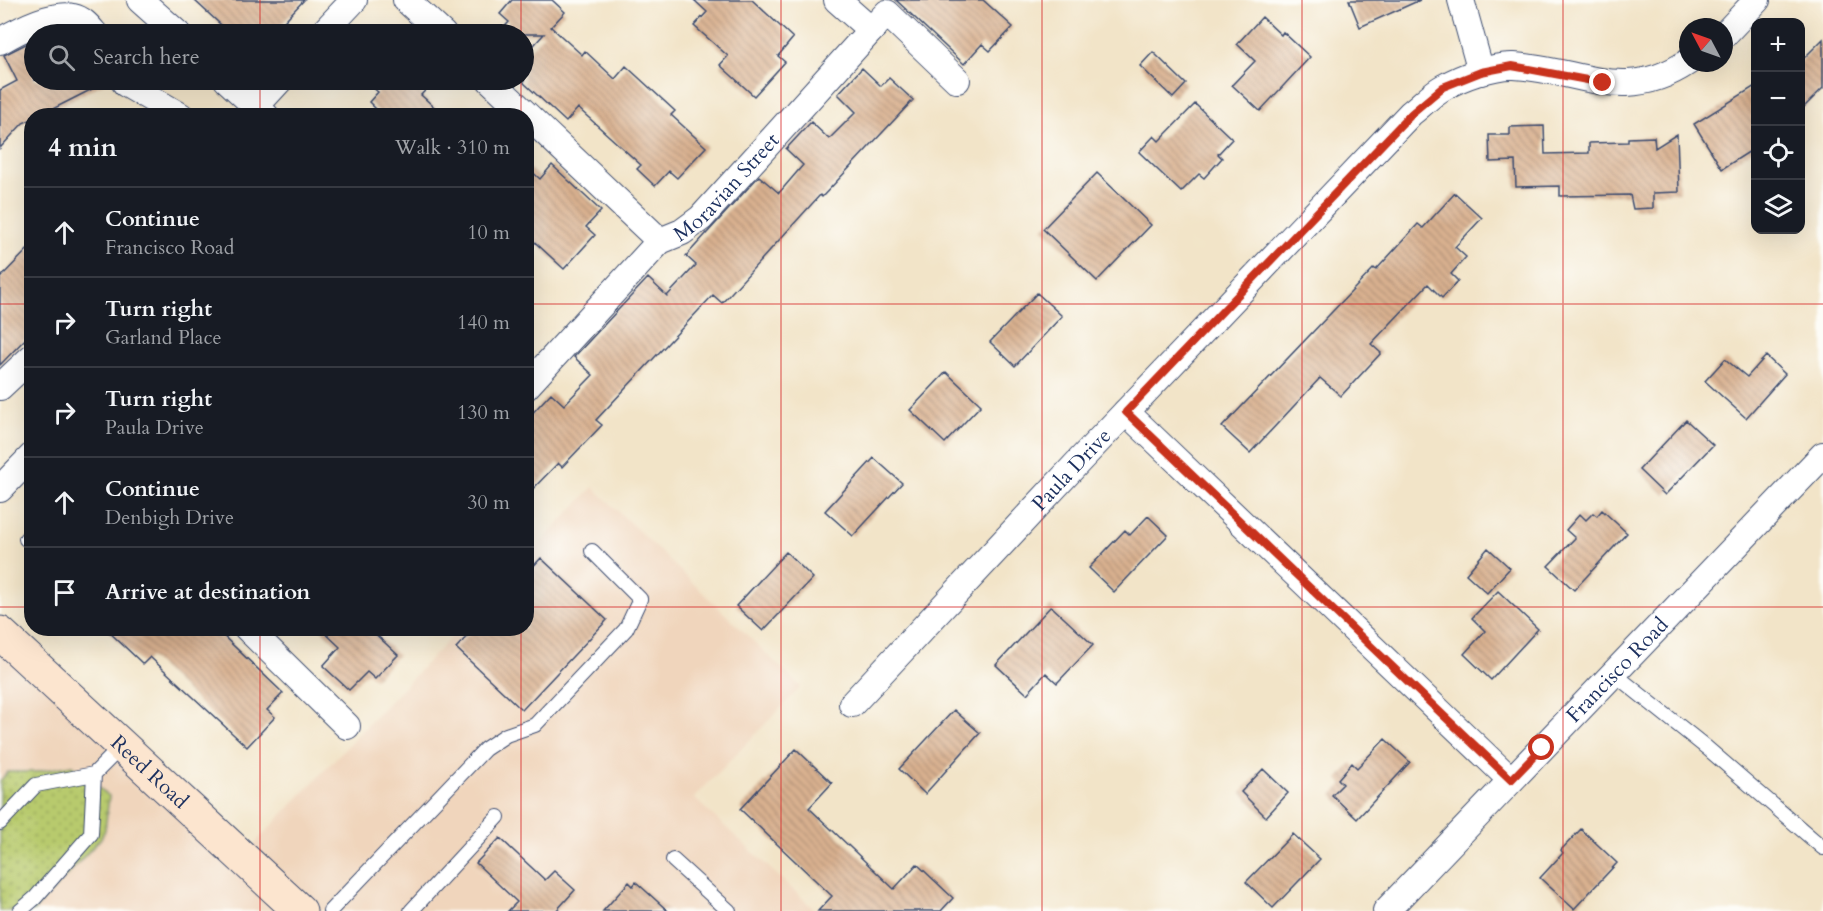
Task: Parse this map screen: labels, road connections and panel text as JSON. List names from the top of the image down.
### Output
{
  "streets": {
    "main road": ["Reed Road"],
    "street": ["Moravian Street", "Paula Drive", "Francisco Road"]
  },
  "north": "top left",
  "page": {
    "map_buttons": ["+", "−"],
    "search": "Search here",
    "heading": ["4 min", "Walk · 310 m"],
    "list": [
      ["Continue", "Francisco Road", "10 m"],
      ["Turn right", "Garland Place", "140 m"],
      ["Turn right", "Paula Drive", "130 m"],
      ["Continue", "Denbigh Drive", "30 m"],
      "Arrive at destination"
    ]
  }
}
